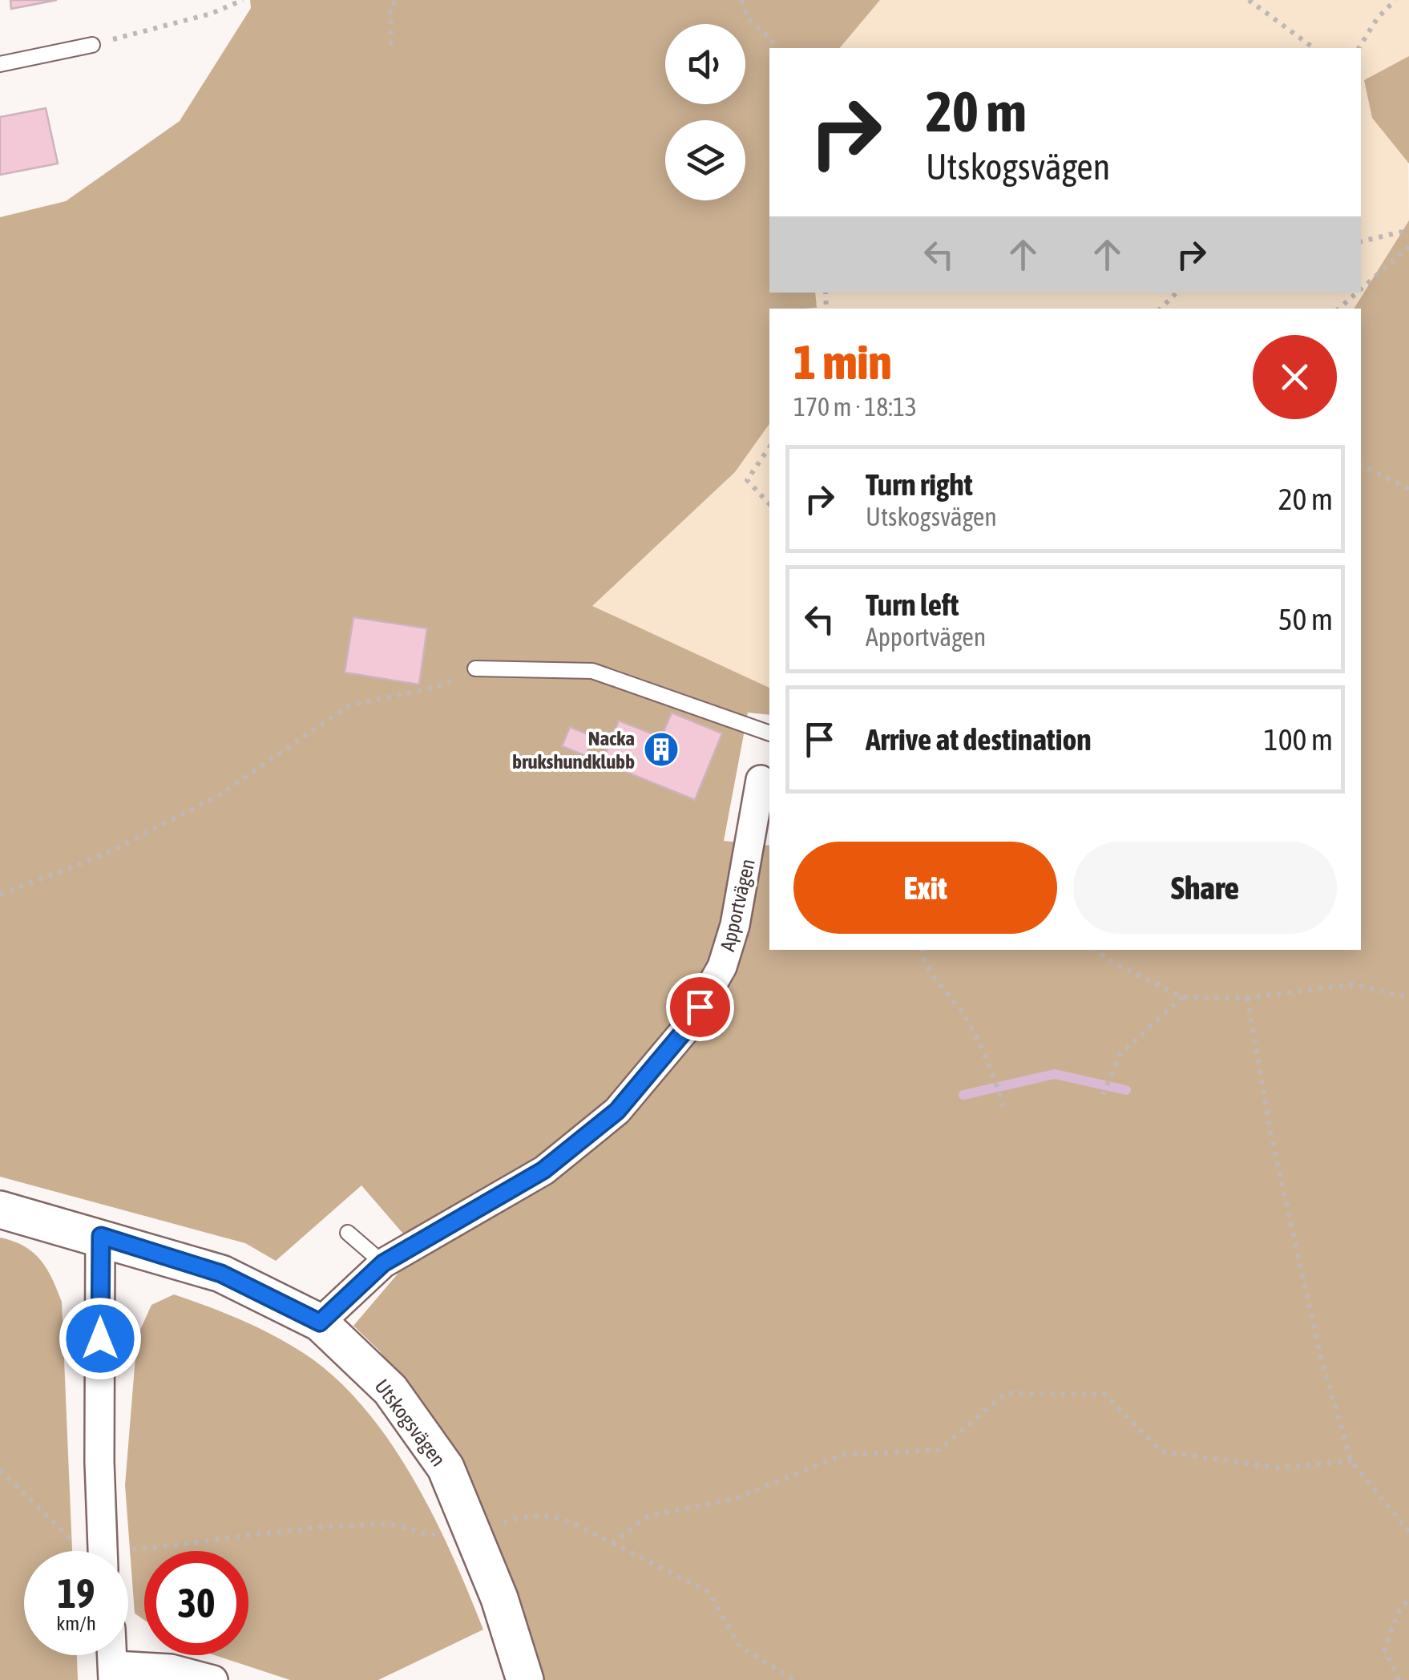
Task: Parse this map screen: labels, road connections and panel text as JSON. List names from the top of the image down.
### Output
{
  "streets": {
    "street": ["Apportvägen", "Utskogsvägen"]
  },
  "crossings": [
    ["Apportvägen", "Utskogsvägen"]
  ],
  "places": {
    "building": ["Nacka brukshundklubb"]
  },
  "page": {
    "turn": ["20 m", "Utskogsvägen"],
    "heading": ["1 min", "170 m · 18:13"],
    "list": [
      {
        "name": "Turn right",
        "note": "Utskogsvägen",
        "value": "20 m"
      },
      {
        "name": "Turn left",
        "note": "Apportvägen",
        "value": "50 m"
      },
      {
        "name": "Arrive at destination",
        "value": "100 m"
      }
    ],
    "buttons": ["Exit", "Share"],
    "speed": "19 km/h",
    "limit": "30"
  }
}
